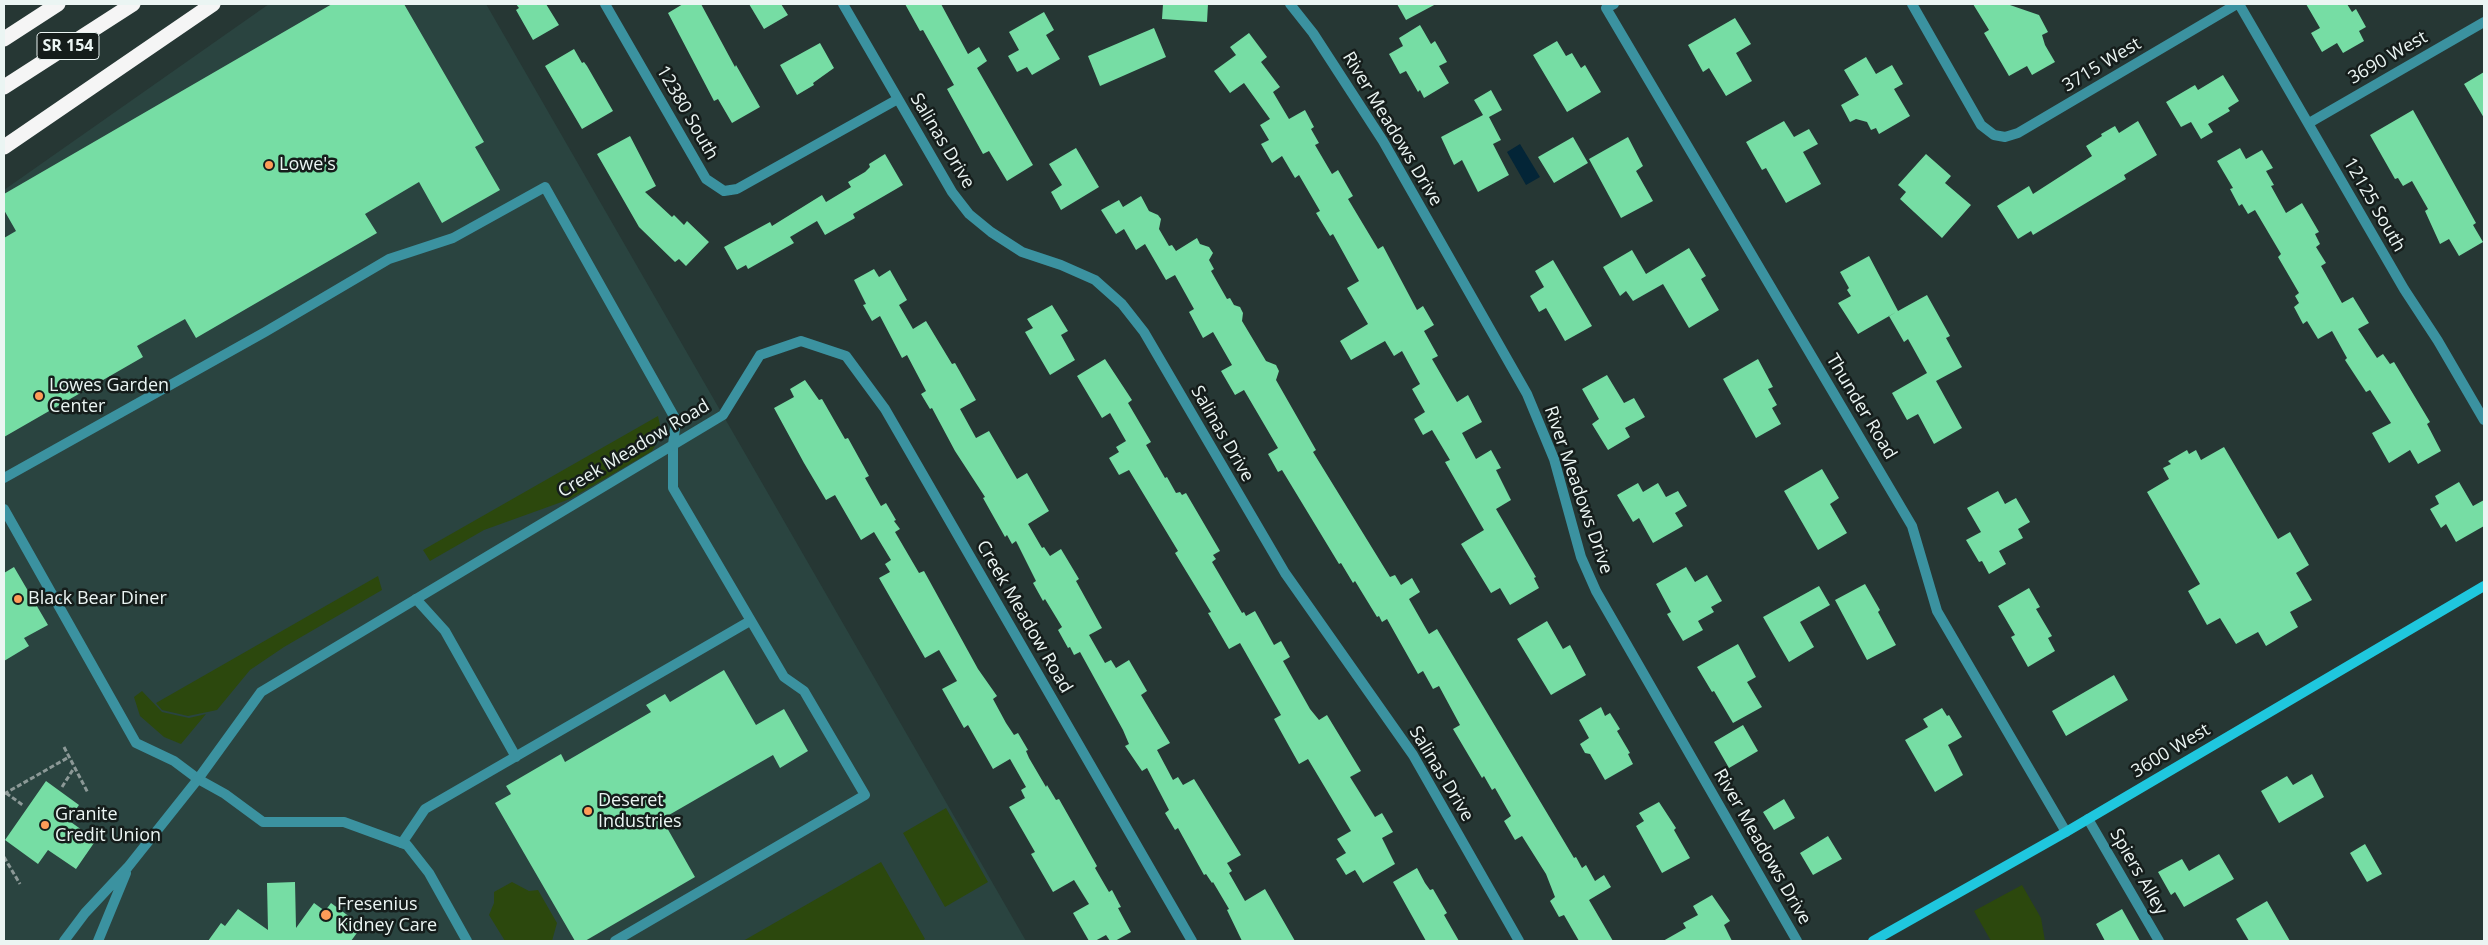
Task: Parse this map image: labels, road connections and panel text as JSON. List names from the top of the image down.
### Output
{
  "streets": {
    "highway": ["SR 154"],
    "main road": ["3600 West"],
    "street": [
      "3690 West",
      "3715 West",
      "12380 South",
      "River Meadows Drive",
      "Salinas Drive",
      "12125 South",
      "Thunder Road",
      "Creek Meadow Road",
      "Spiers Alley"
    ]
  },
  "crossings": [
    ["3690 West", "12125 South"],
    ["3715 West", "12125 South"],
    ["12380 South", "Salinas Drive"],
    ["Thunder Road", "3600 West"],
    ["3600 West", "Spiers Alley"]
  ],
  "places": [
    "Lowe's",
    "Lowes Garden Center",
    "Black Bear Diner",
    "Deseret Industries",
    "Granite Credit Union",
    "Fresenius Kidney Care"
  ]
}
